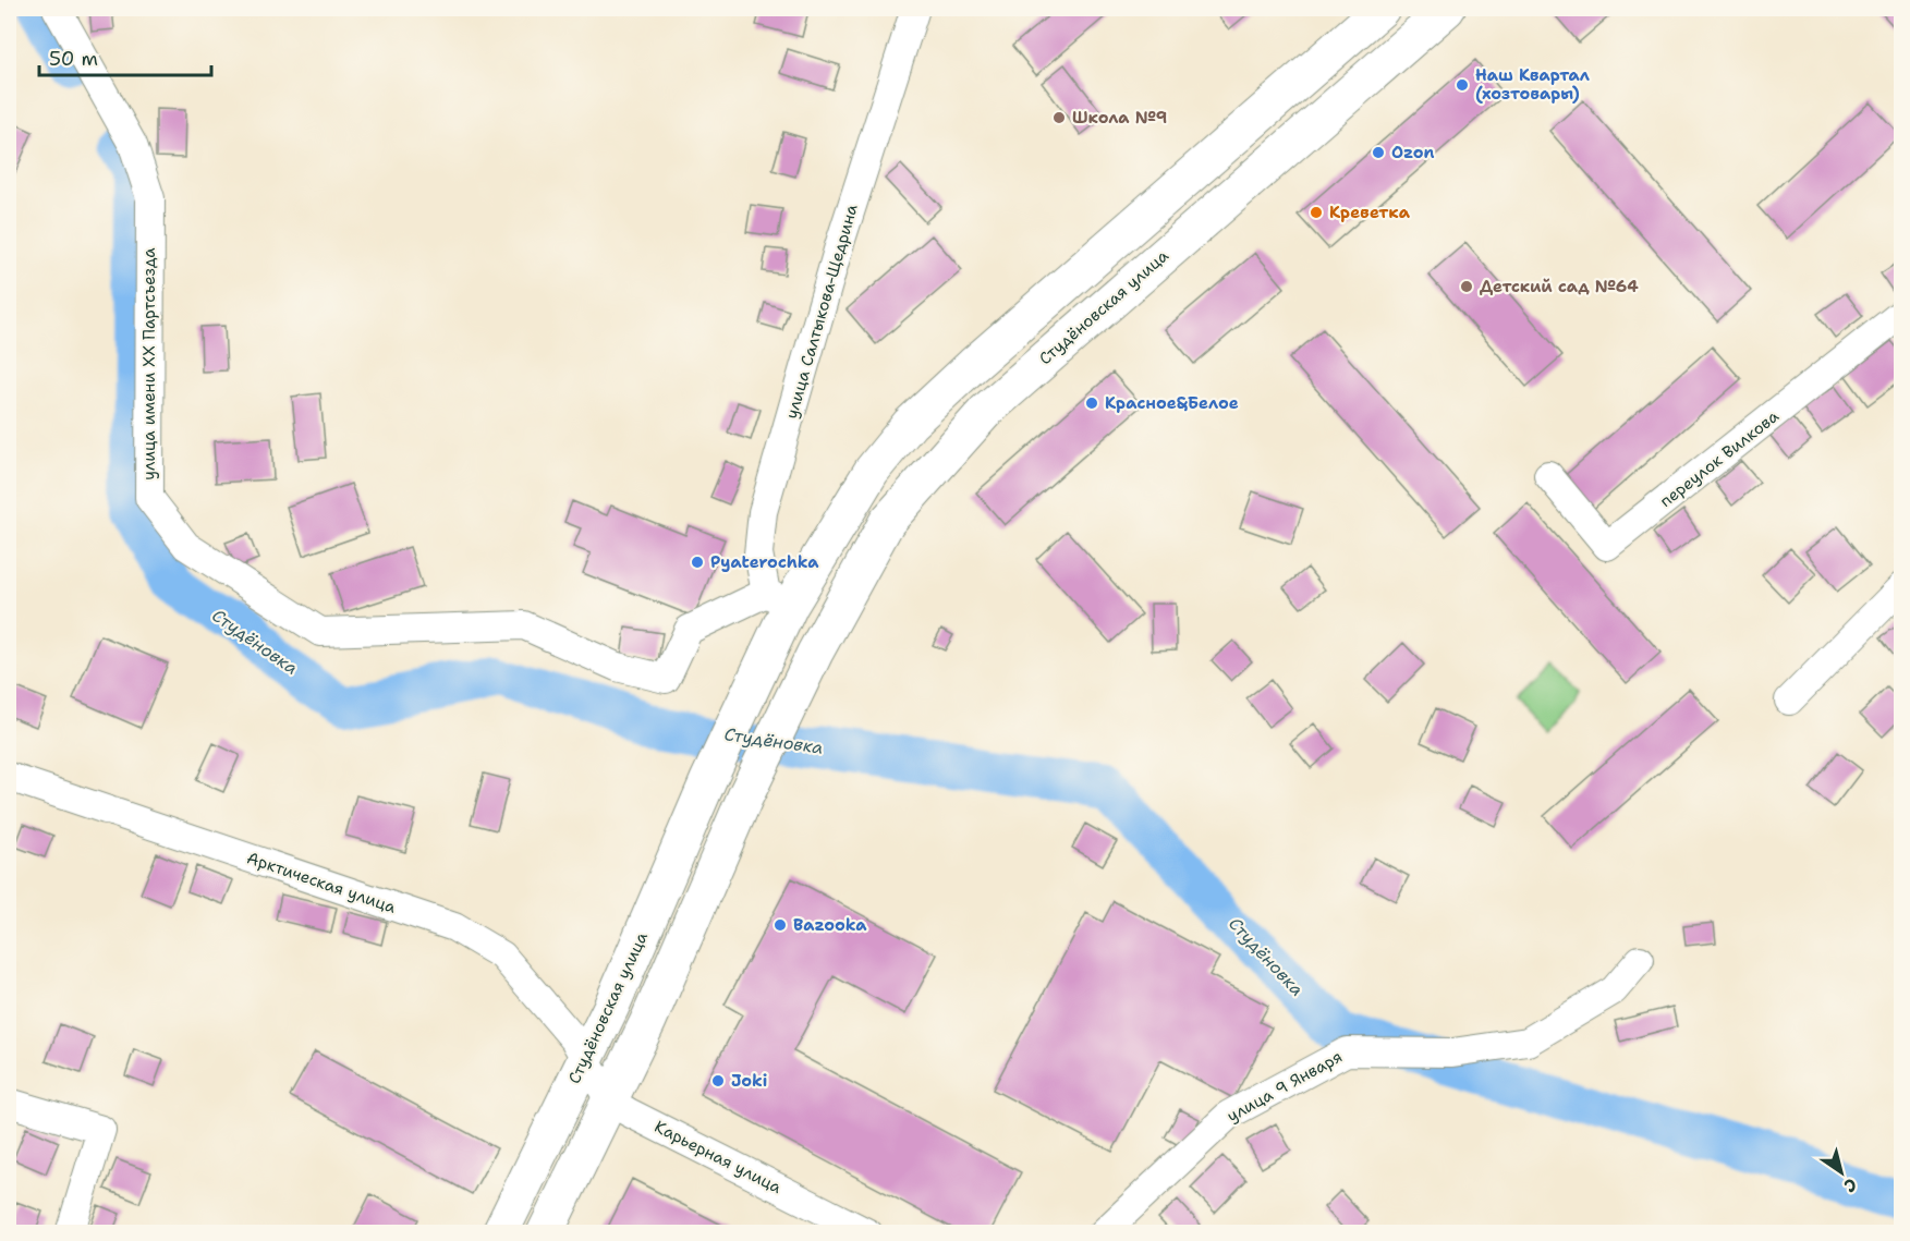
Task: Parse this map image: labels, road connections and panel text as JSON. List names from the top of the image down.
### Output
{
  "streets": {
    "main road": ["Студёновская улица"],
    "street": [
      "улица Салтыкова-Щедрина",
      "улица имени ХХ Партсъезда",
      "переулок Вилкова",
      "Арктическая улица",
      "улица 9 Января",
      "Карьерная улица"
    ]
  },
  "crossings": [
    ["Студёновская улица", "улица Салтыкова-Щедрина"],
    ["Студёновская улица", "улица имени ХХ Партсъезда"],
    ["Студёновская улица", "Арктическая улица"],
    ["Студёновская улица", "Карьерная улица"],
    ["улица Салтыкова-Щедрина", "улица имени ХХ Партсъезда"],
    ["Арктическая улица", "Карьерная улица"]
  ],
  "water": ["Студёновка"],
  "places": [
    "Наш Квартал (хозтовары)",
    "Школа №9",
    "Ozon",
    "Креветка",
    "Детский сад №64",
    "Красное&Белое",
    "Pyaterochka",
    "Bazooka",
    "Joki"
  ],
  "scale_bar": "50 m",
  "north": "bottom right"
}
